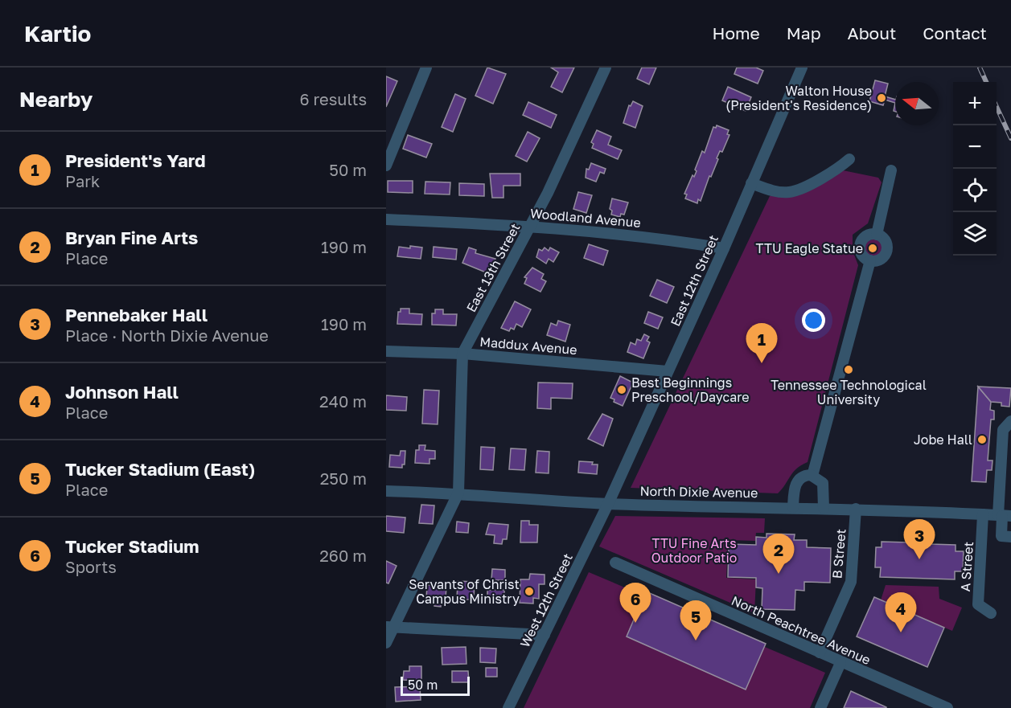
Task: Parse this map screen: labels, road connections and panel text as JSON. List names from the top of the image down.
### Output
{
  "streets": {
    "street": [
      "Woodland Avenue",
      "East 13th Street",
      "East 12th Street",
      "Maddux Avenue",
      "North Dixie Avenue",
      "B Street",
      "A Street",
      "West 12th Street",
      "North Peachtree Avenue"
    ]
  },
  "crossings": [
    ["Woodland Avenue", "East 13th Street"],
    ["Woodland Avenue", "East 12th Street"],
    ["East 13th Street", "Maddux Avenue"],
    ["East 13th Street", "North Dixie Avenue"],
    ["East 12th Street", "Maddux Avenue"],
    ["East 12th Street", "North Dixie Avenue"],
    ["East 12th Street", "West 12th Street"],
    ["North Dixie Avenue", "B Street"],
    ["North Dixie Avenue", "A Street"],
    ["North Dixie Avenue", "West 12th Street"],
    ["B Street", "North Peachtree Avenue"]
  ],
  "parks": ["TTU Fine Arts Outdoor Patio"],
  "places": [
    "Walton House (President's Residence)",
    "TTU Eagle Statue",
    "Tennessee Technological University",
    "Best Beginnings Preschool/Daycare",
    "Jobe Hall",
    "Servants of Christ Campus Ministry"
  ],
  "scale_bar": "50 m",
  "north": "left",
  "page": {
    "header": "Kartio",
    "nav": [
      "Home",
      "Map",
      "About",
      "Contact"
    ],
    "heading": ["Nearby", "6 results"],
    "map_buttons": ["+", "−"],
    "list": [
      {
        "mark": "1",
        "name": "President's Yard",
        "note": "Park",
        "value": "50 m"
      },
      {
        "mark": "2",
        "name": "Bryan Fine Arts",
        "note": "Place",
        "value": "190 m"
      },
      {
        "mark": "3",
        "name": "Pennebaker Hall",
        "note": "Place · North Dixie Avenue",
        "value": "190 m"
      },
      {
        "mark": "4",
        "name": "Johnson Hall",
        "note": "Place",
        "value": "240 m"
      },
      {
        "mark": "5",
        "name": "Tucker Stadium (East)",
        "note": "Place",
        "value": "250 m"
      },
      {
        "mark": "6",
        "name": "Tucker Stadium",
        "note": "Sports",
        "value": "260 m"
      }
    ],
    "pins": [
      "1",
      "3",
      "2",
      "6",
      "4",
      "5"
    ],
    "scale": "50 m"
  }
}
